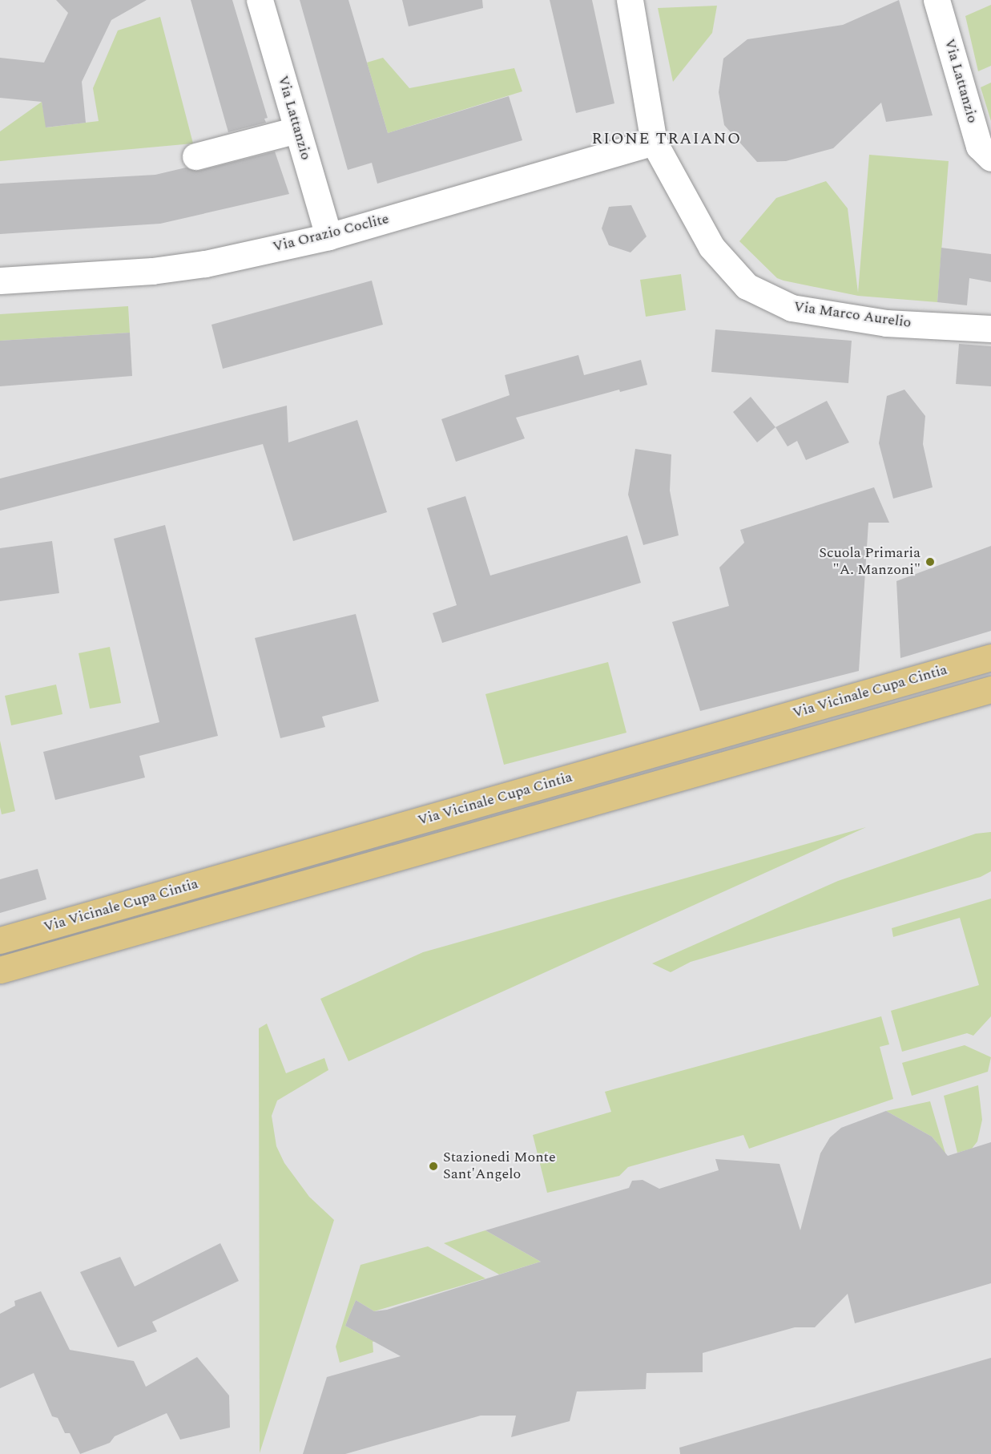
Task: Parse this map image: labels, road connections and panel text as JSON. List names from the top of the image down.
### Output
{
  "streets": {
    "main road": ["Via Vicinale Cupa Cintia"],
    "street": ["Via Lattanzio", "Via Orazio Coclite", "Via Marco Aurelio"]
  },
  "crossings": [
    ["Via Lattanzio", "Via Orazio Coclite"],
    ["Via Orazio Coclite", "Via Marco Aurelio"]
  ],
  "districts": ["RIONE TRAIANO"],
  "places": ["Scuola Primaria \"A. Manzoni\"", "Stazionedi Monte Sant'Angelo"]
}
